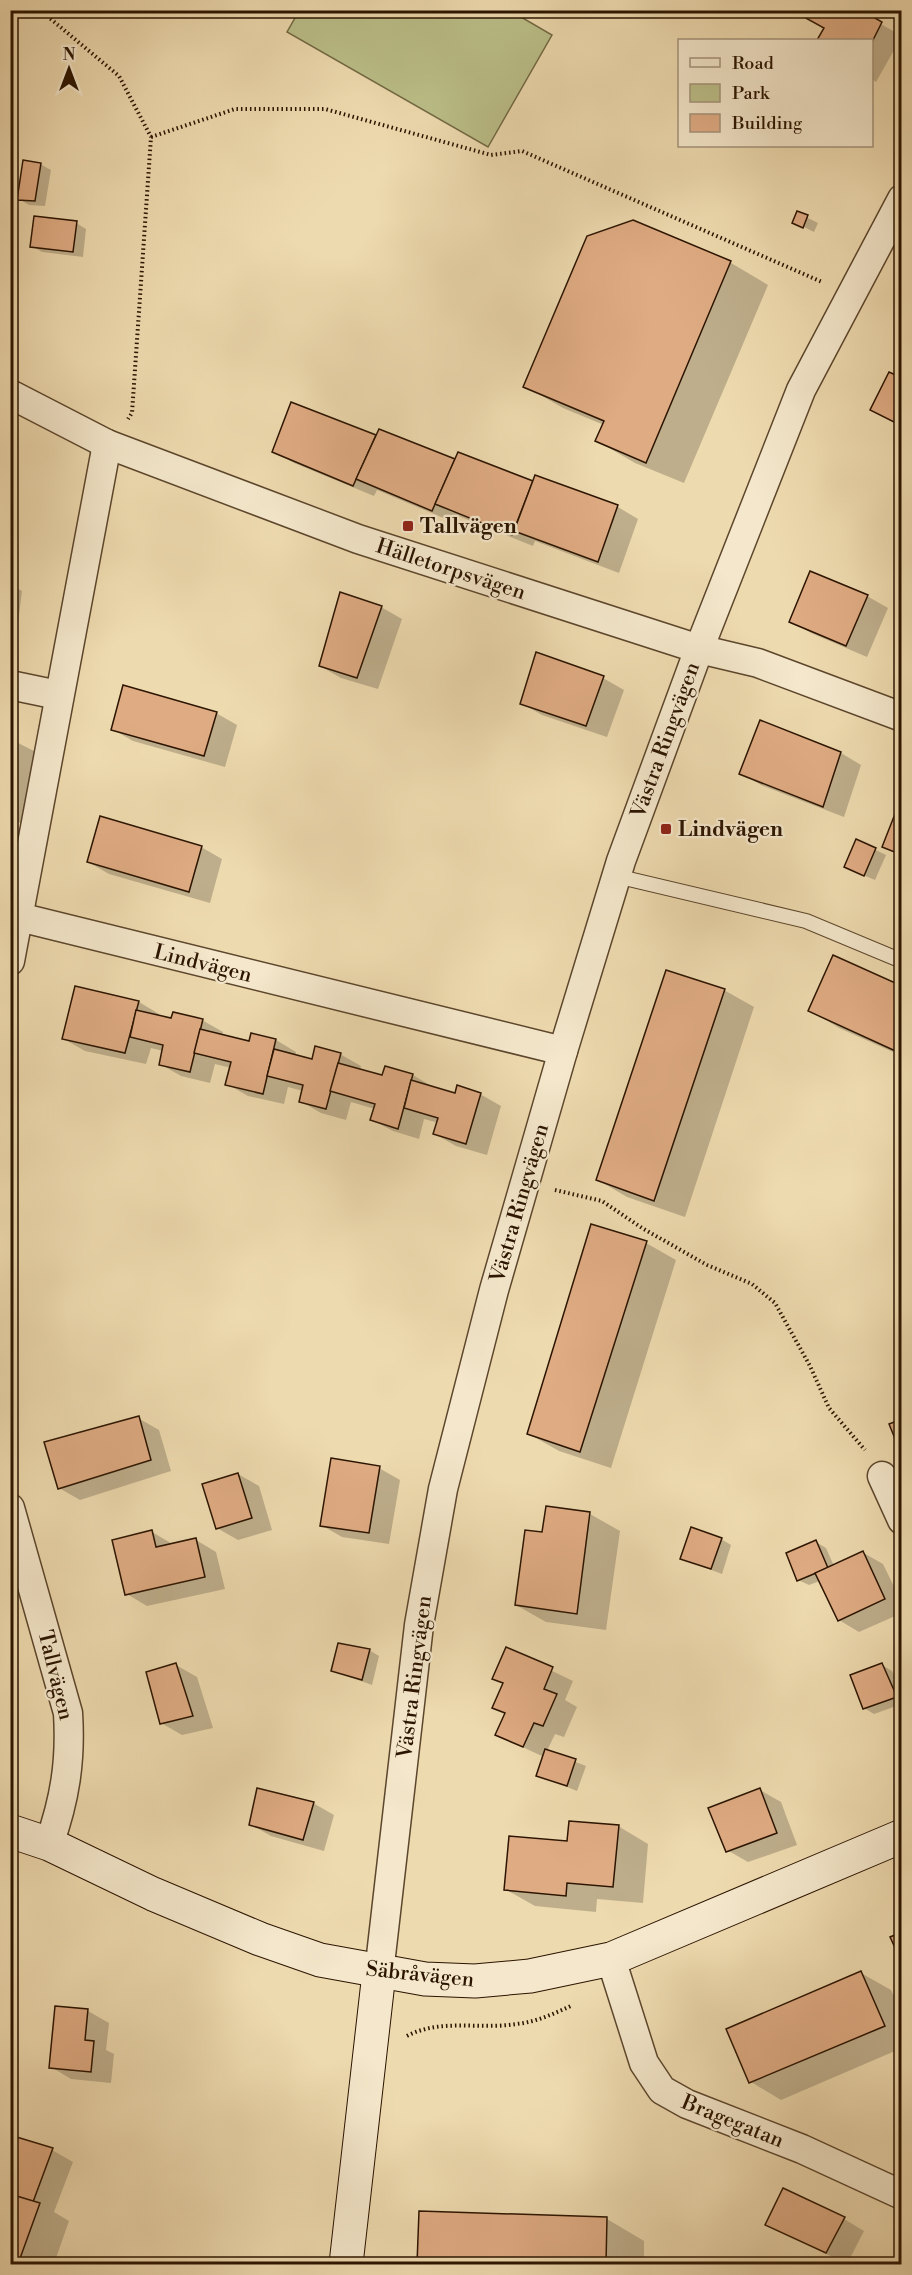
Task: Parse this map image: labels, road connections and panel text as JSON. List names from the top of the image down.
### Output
{
  "streets": {
    "main road": ["Västra Ringvägen", "Säbråvägen"],
    "street": [
      "Hälletorpsvägen",
      "Lindvägen",
      "Tallvägen",
      "Bragegatan"
    ]
  },
  "crossings": [
    ["Hälletorpsvägen", "Västra Ringvägen"],
    ["Västra Ringvägen", "Lindvägen"],
    ["Västra Ringvägen", "Säbråvägen"],
    ["Tallvägen", "Säbråvägen"],
    ["Säbråvägen", "Bragegatan"]
  ],
  "places": {
    "transit": ["Tallvägen", "Lindvägen"]
  },
  "legend": ["Road", "Park", "Building"],
  "north": "top"
}
